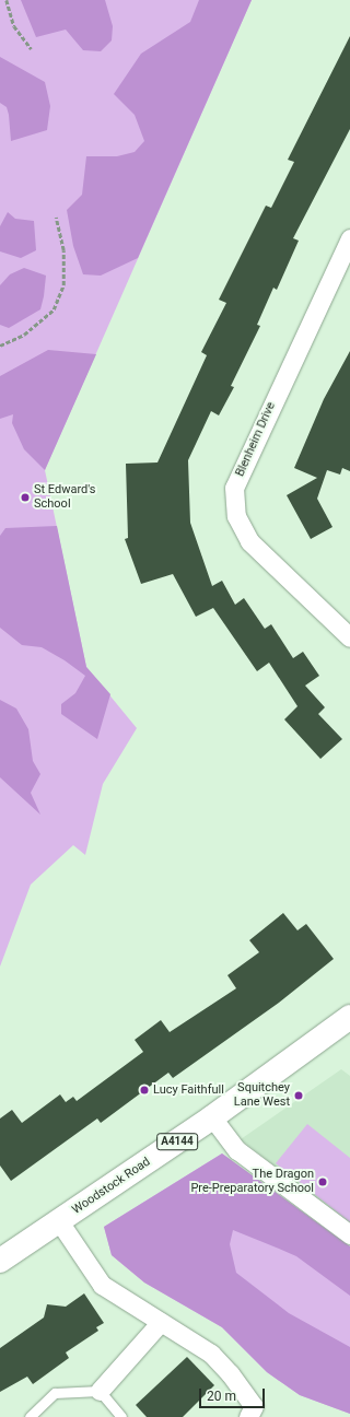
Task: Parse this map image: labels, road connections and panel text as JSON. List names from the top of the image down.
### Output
{
  "streets": {
    "main road": ["A4144", "Woodstock Road"],
    "street": ["Blenheim Drive"]
  },
  "places": [
    "St Edward's School",
    "Lucy Faithfull",
    "Squitchey Lane West",
    "The Dragon Pre-Preparatory School"
  ],
  "scale_bar": "20 m"
}
